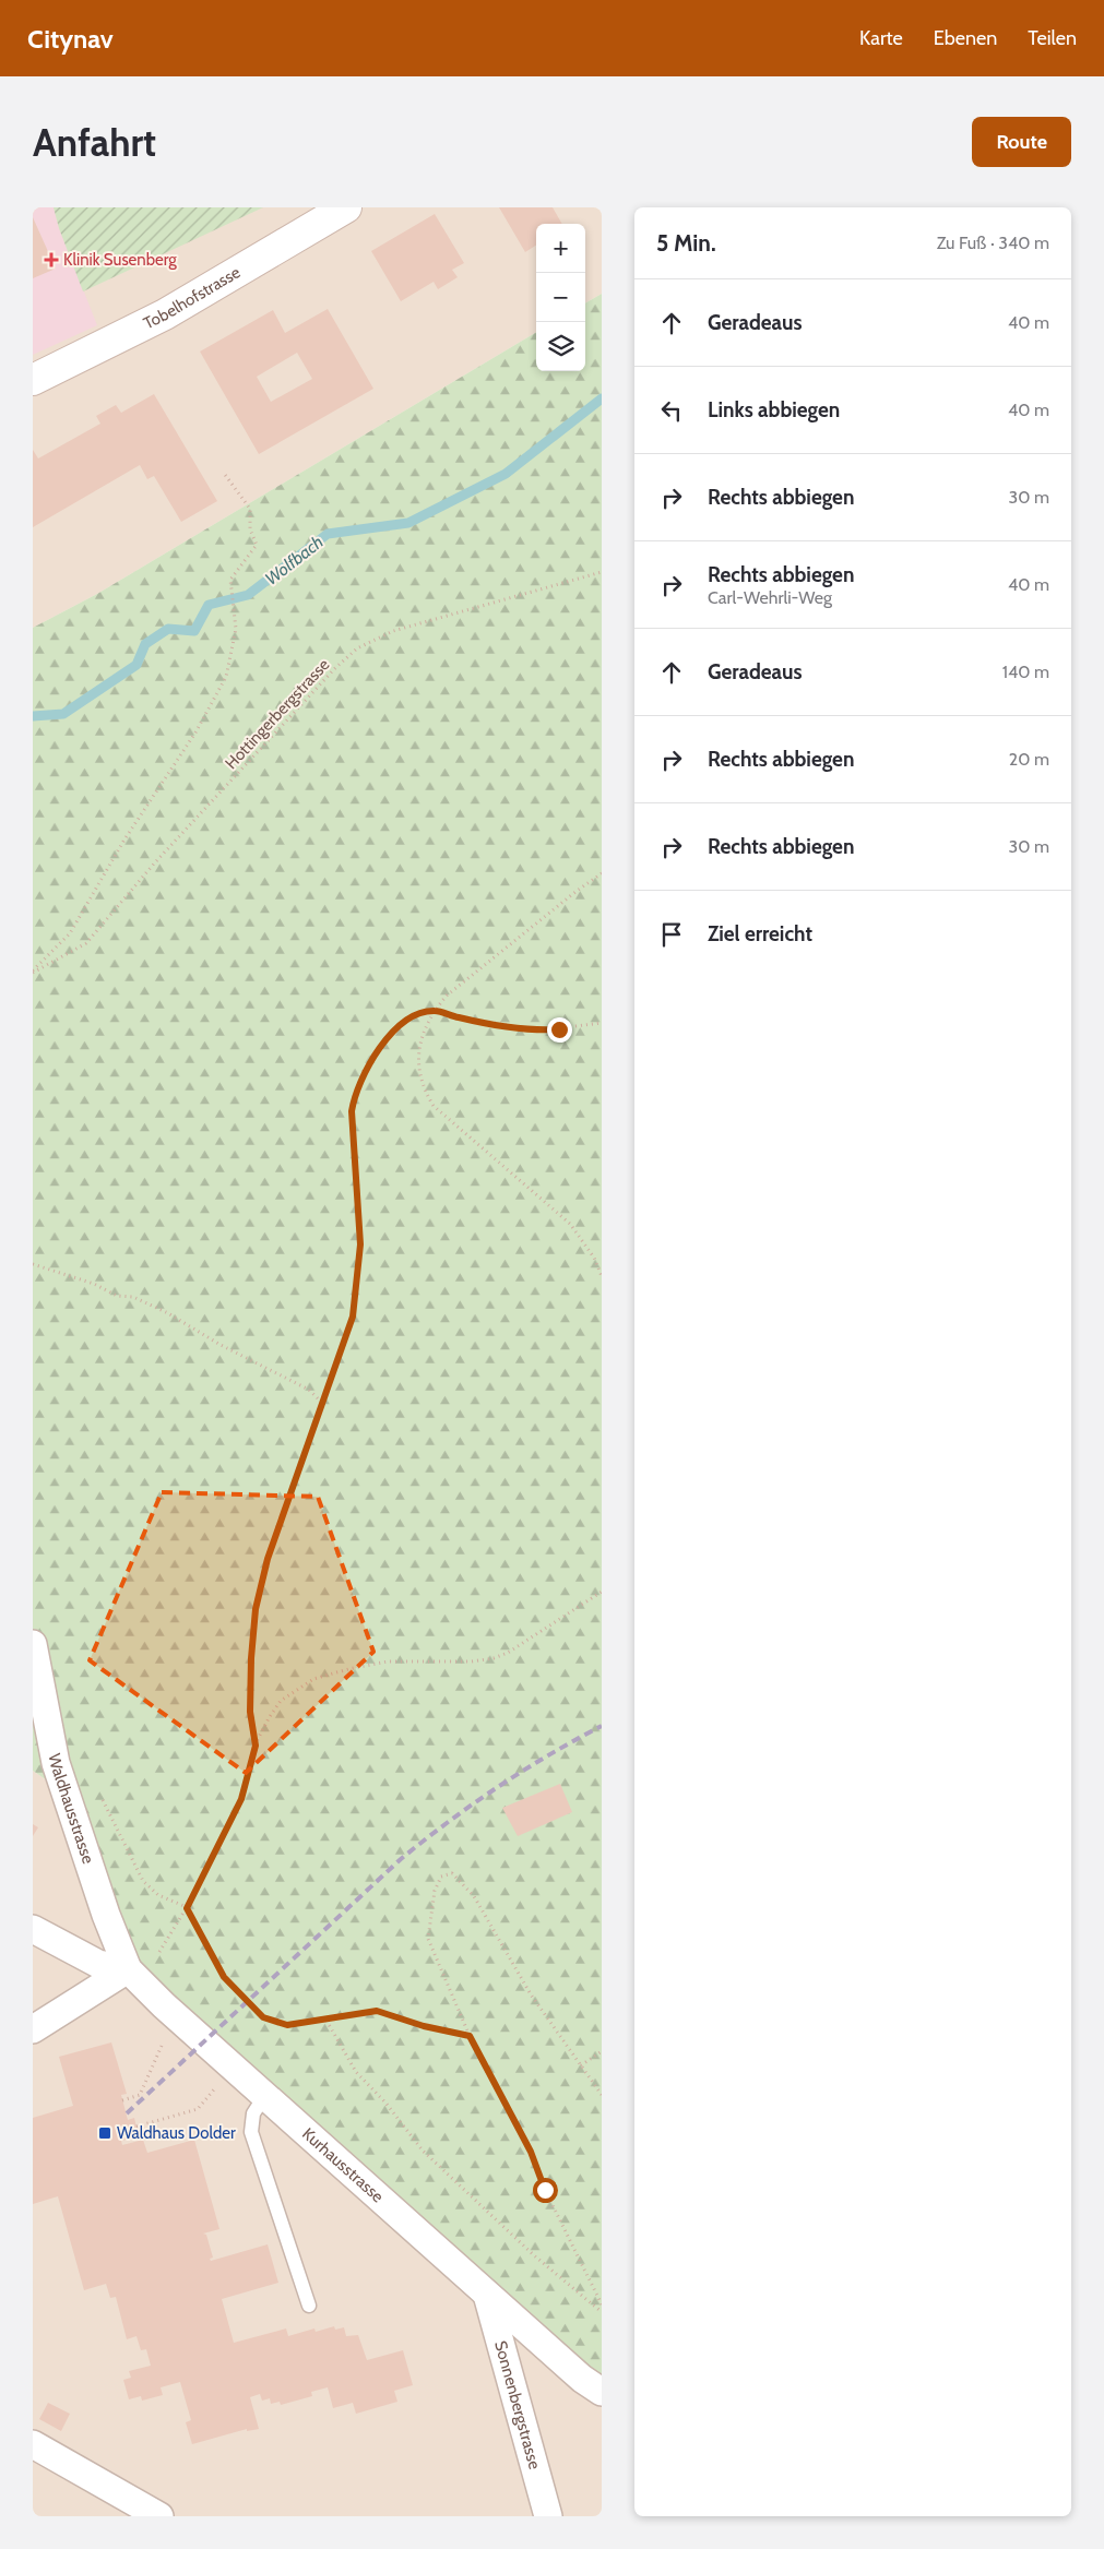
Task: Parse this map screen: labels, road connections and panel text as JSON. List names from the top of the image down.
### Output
{
  "streets": {
    "main road": ["Tobelhofstrasse"],
    "street": ["Waldhausstrasse", "Kurhausstrasse", "Sonnenbergstrasse"],
    "path": ["Hottingerbergstrasse"]
  },
  "crossings": [
    ["Waldhausstrasse", "Kurhausstrasse"],
    ["Kurhausstrasse", "Sonnenbergstrasse"]
  ],
  "water": ["Wolfbach"],
  "places": {
    "health": ["Klinik Susenberg"],
    "transit": ["Waldhaus Dolder"]
  },
  "page": {
    "header": "Citynav",
    "nav": ["Karte", "Ebenen", "Teilen"],
    "buttons": "Route",
    "title": "Anfahrt",
    "heading": ["5 Min.", "Zu Fuß · 340 m"],
    "map_buttons": ["+", "−"],
    "list": [
      ["Geradeaus", "40 m"],
      ["Links abbiegen", "40 m"],
      ["Rechts abbiegen", "30 m"],
      ["Rechts abbiegen", "Carl-Wehrli-Weg", "40 m"],
      ["Geradeaus", "140 m"],
      ["Rechts abbiegen", "20 m"],
      ["Rechts abbiegen", "30 m"],
      "Ziel erreicht"
    ]
  }
}
